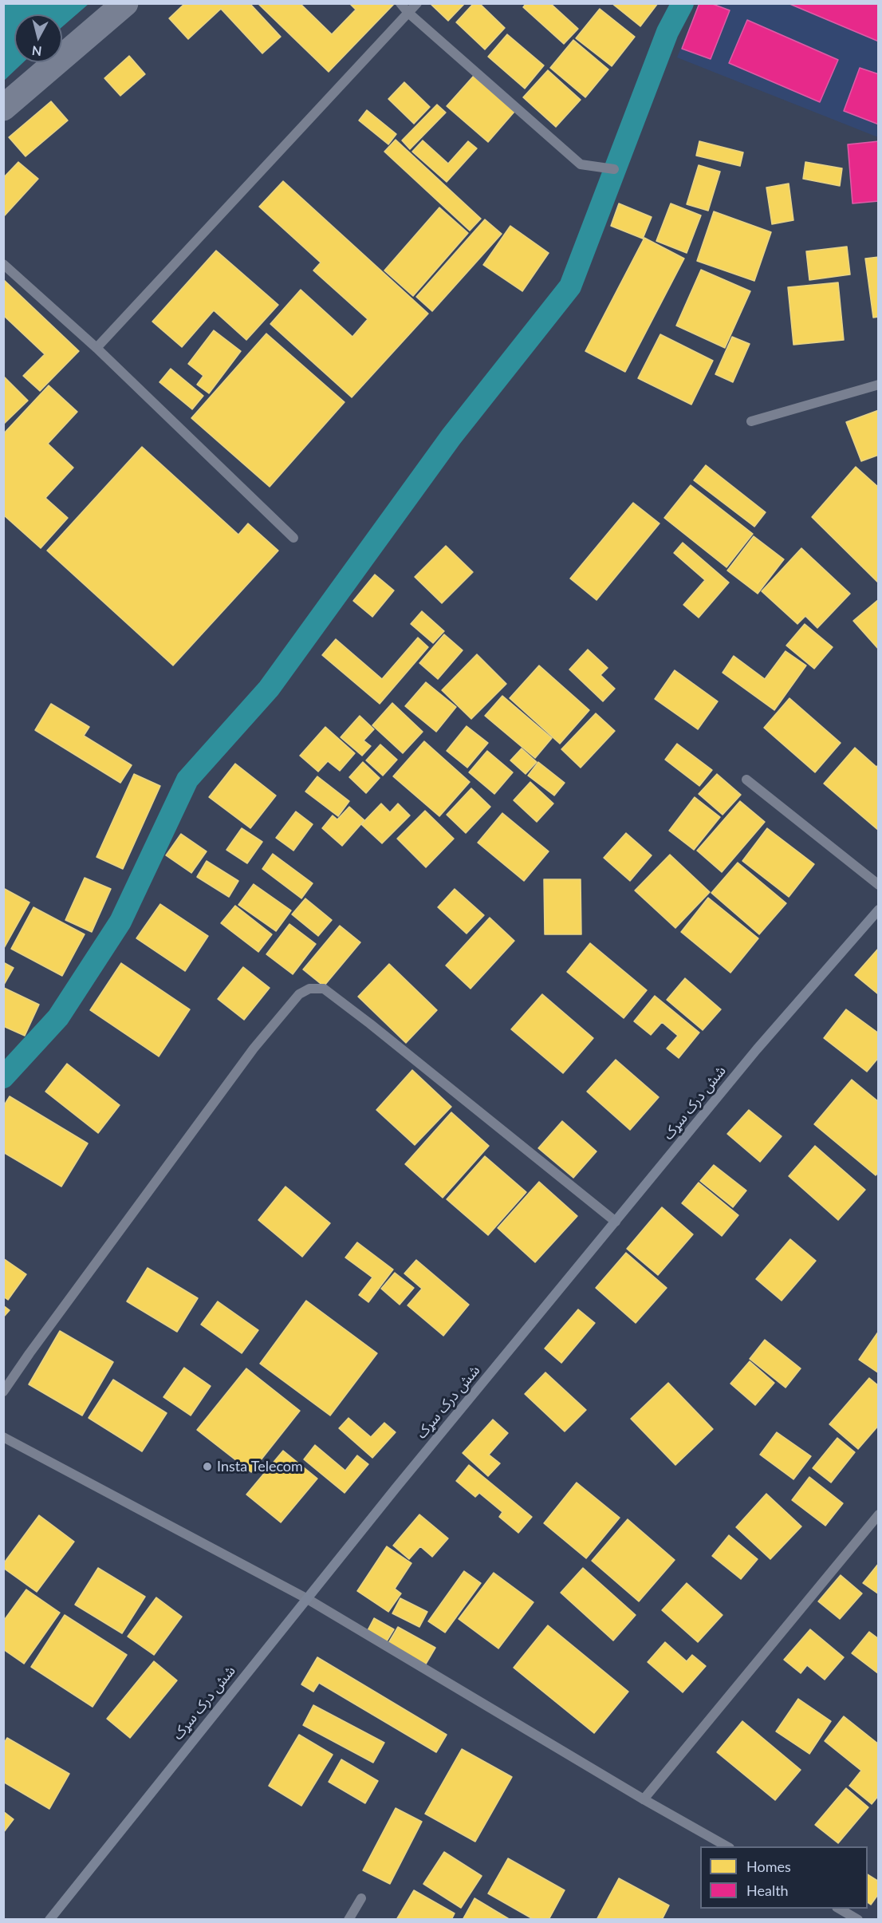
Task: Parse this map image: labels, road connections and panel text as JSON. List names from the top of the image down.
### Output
{
  "streets": {
    "main road": ["شش درک سړک"]
  },
  "places": ["Insta Telecom"],
  "legend": ["Homes", "Health"],
  "north": "bottom"
}
